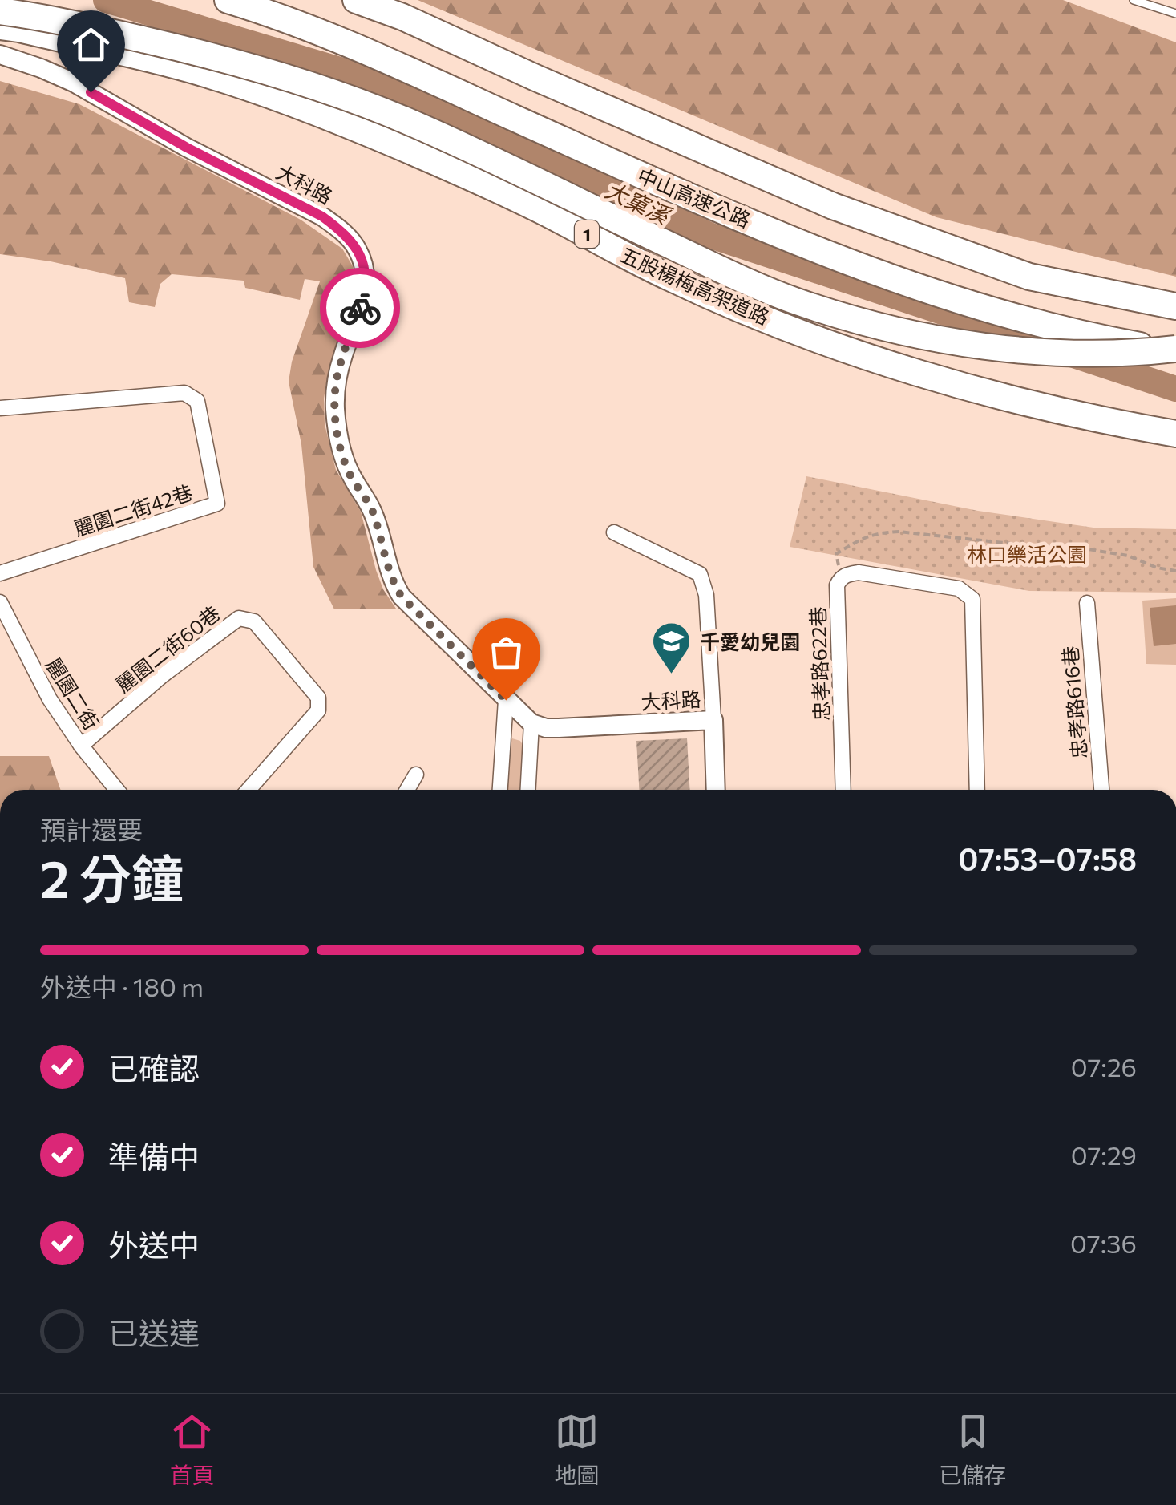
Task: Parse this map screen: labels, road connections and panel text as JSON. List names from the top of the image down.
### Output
{
  "streets": {
    "highway": ["中山高速公路", "1", "五股楊梅高架道路"],
    "street": [
      "大科路",
      "麗園二街42巷",
      "麗園二街60巷",
      "忠孝路622巷",
      "麗園二街",
      "忠孝路616巷"
    ]
  },
  "crossings": [
    ["中山高速公路", "五股楊梅高架道路"],
    ["麗園二街60巷", "麗園二街"]
  ],
  "water": ["大窠溪"],
  "parks": ["林口樂活公園"],
  "places": {
    "school or university": ["千愛幼兒園"]
  },
  "page": {
    "heading": ["2 分鐘", "預計還要", "07:53–07:58"],
    "bar": "外送中 · 180 m",
    "list": [
      ["已確認", "07:26"],
      ["準備中", "07:29"],
      ["外送中", "07:36"],
      "已送達"
    ],
    "tabs": ["首頁", "地圖", "已儲存"]
  }
}
